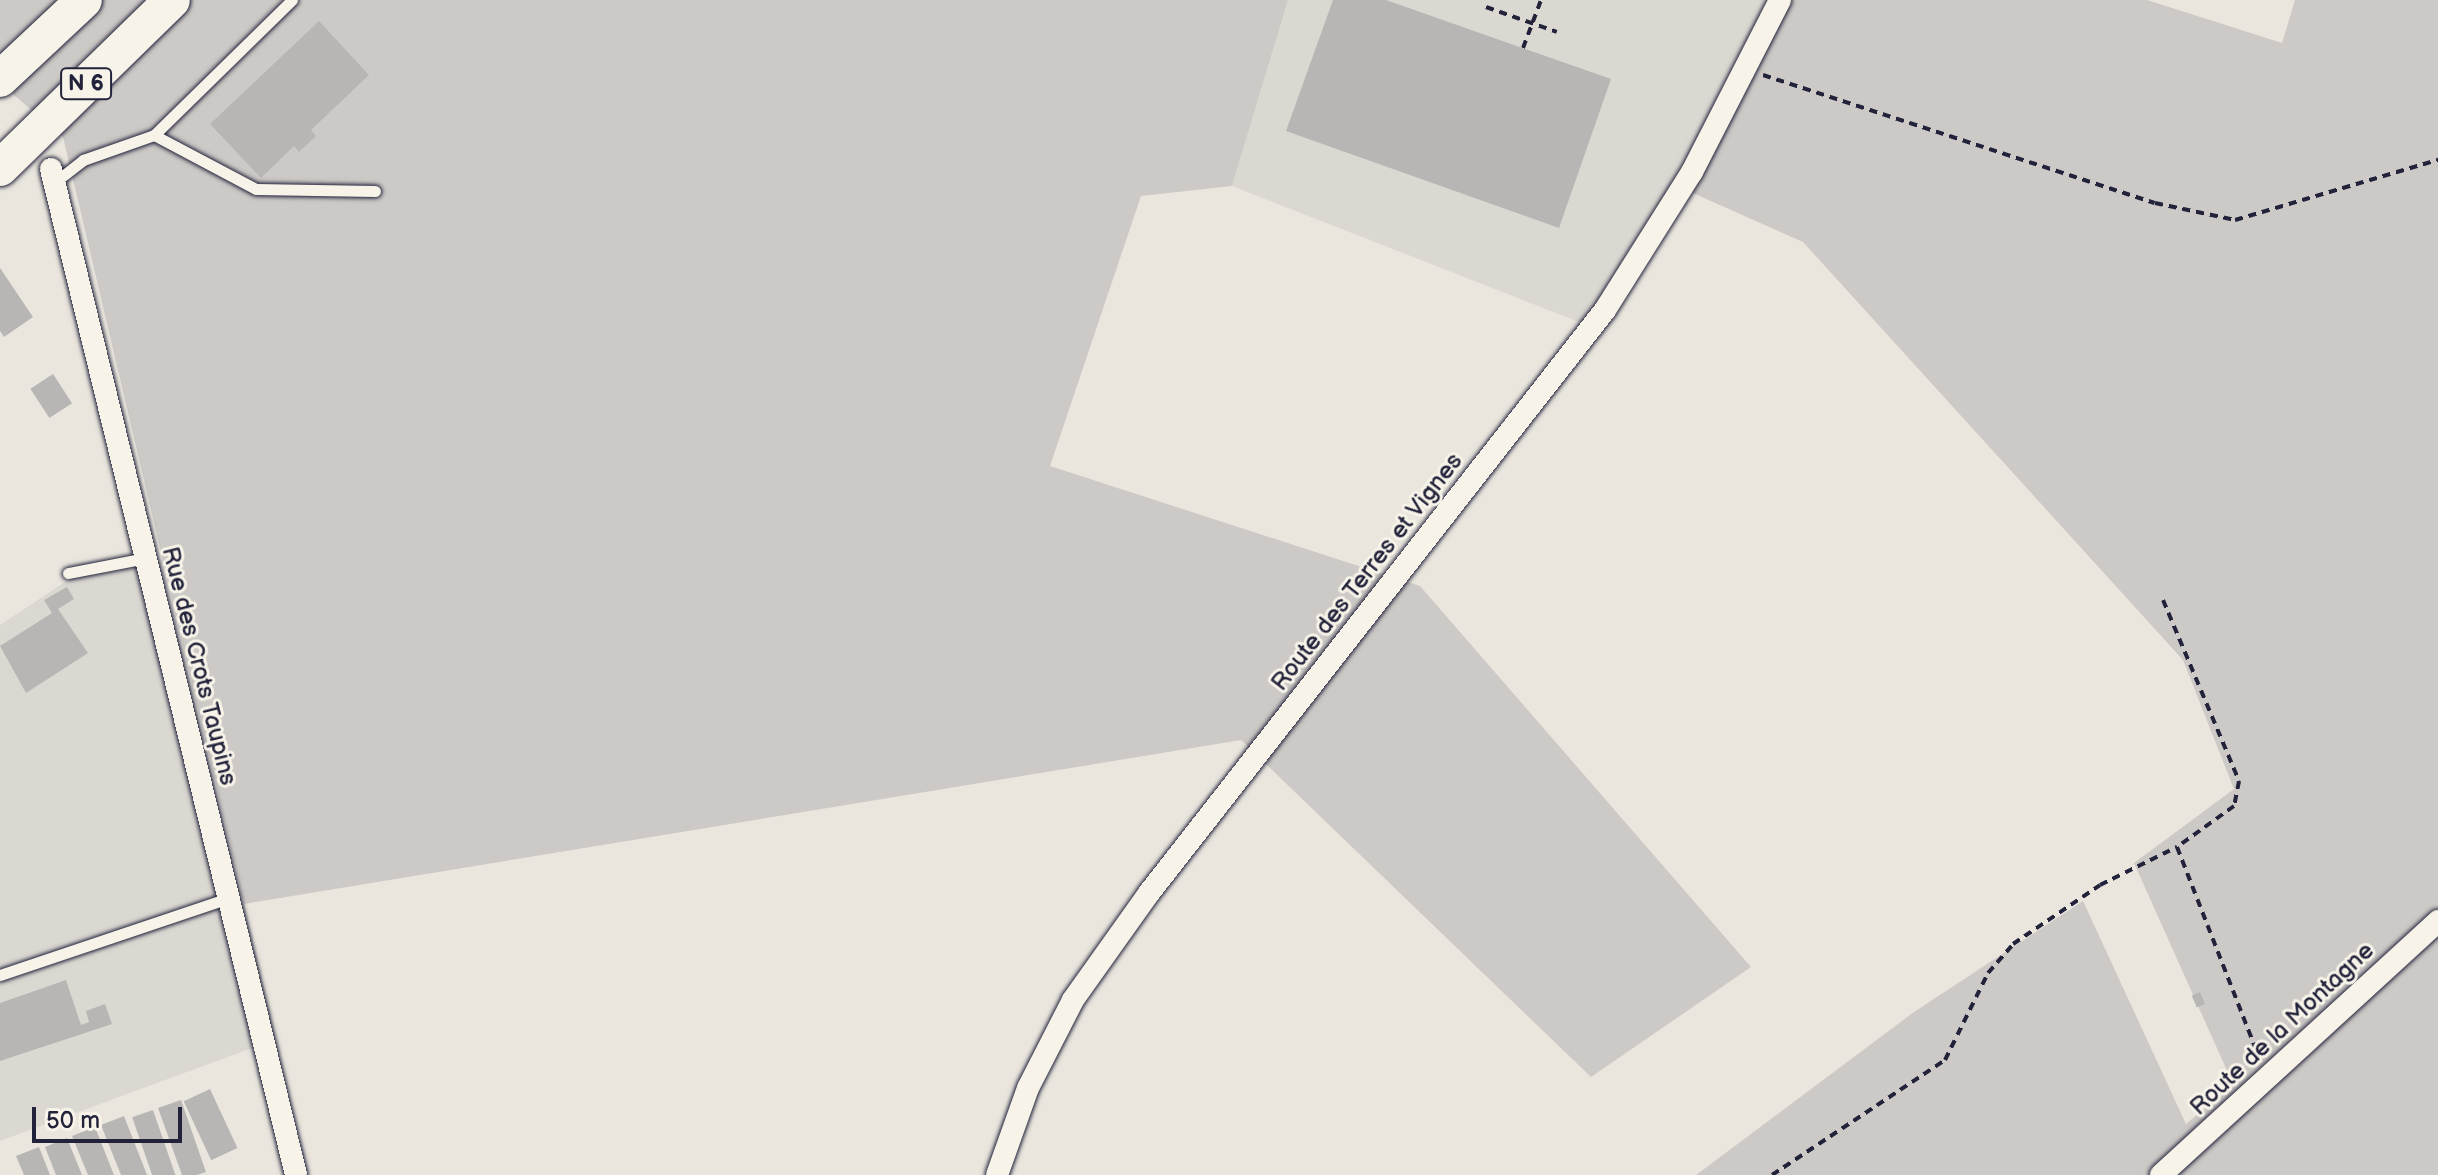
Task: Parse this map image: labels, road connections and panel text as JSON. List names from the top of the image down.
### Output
{
  "streets": {
    "main road": ["N 6"],
    "street": ["Route des Terres et Vignes", "Rue des Crots Taupins", "Route de la Montagne"]
  },
  "scale_bar": "50 m"
}
